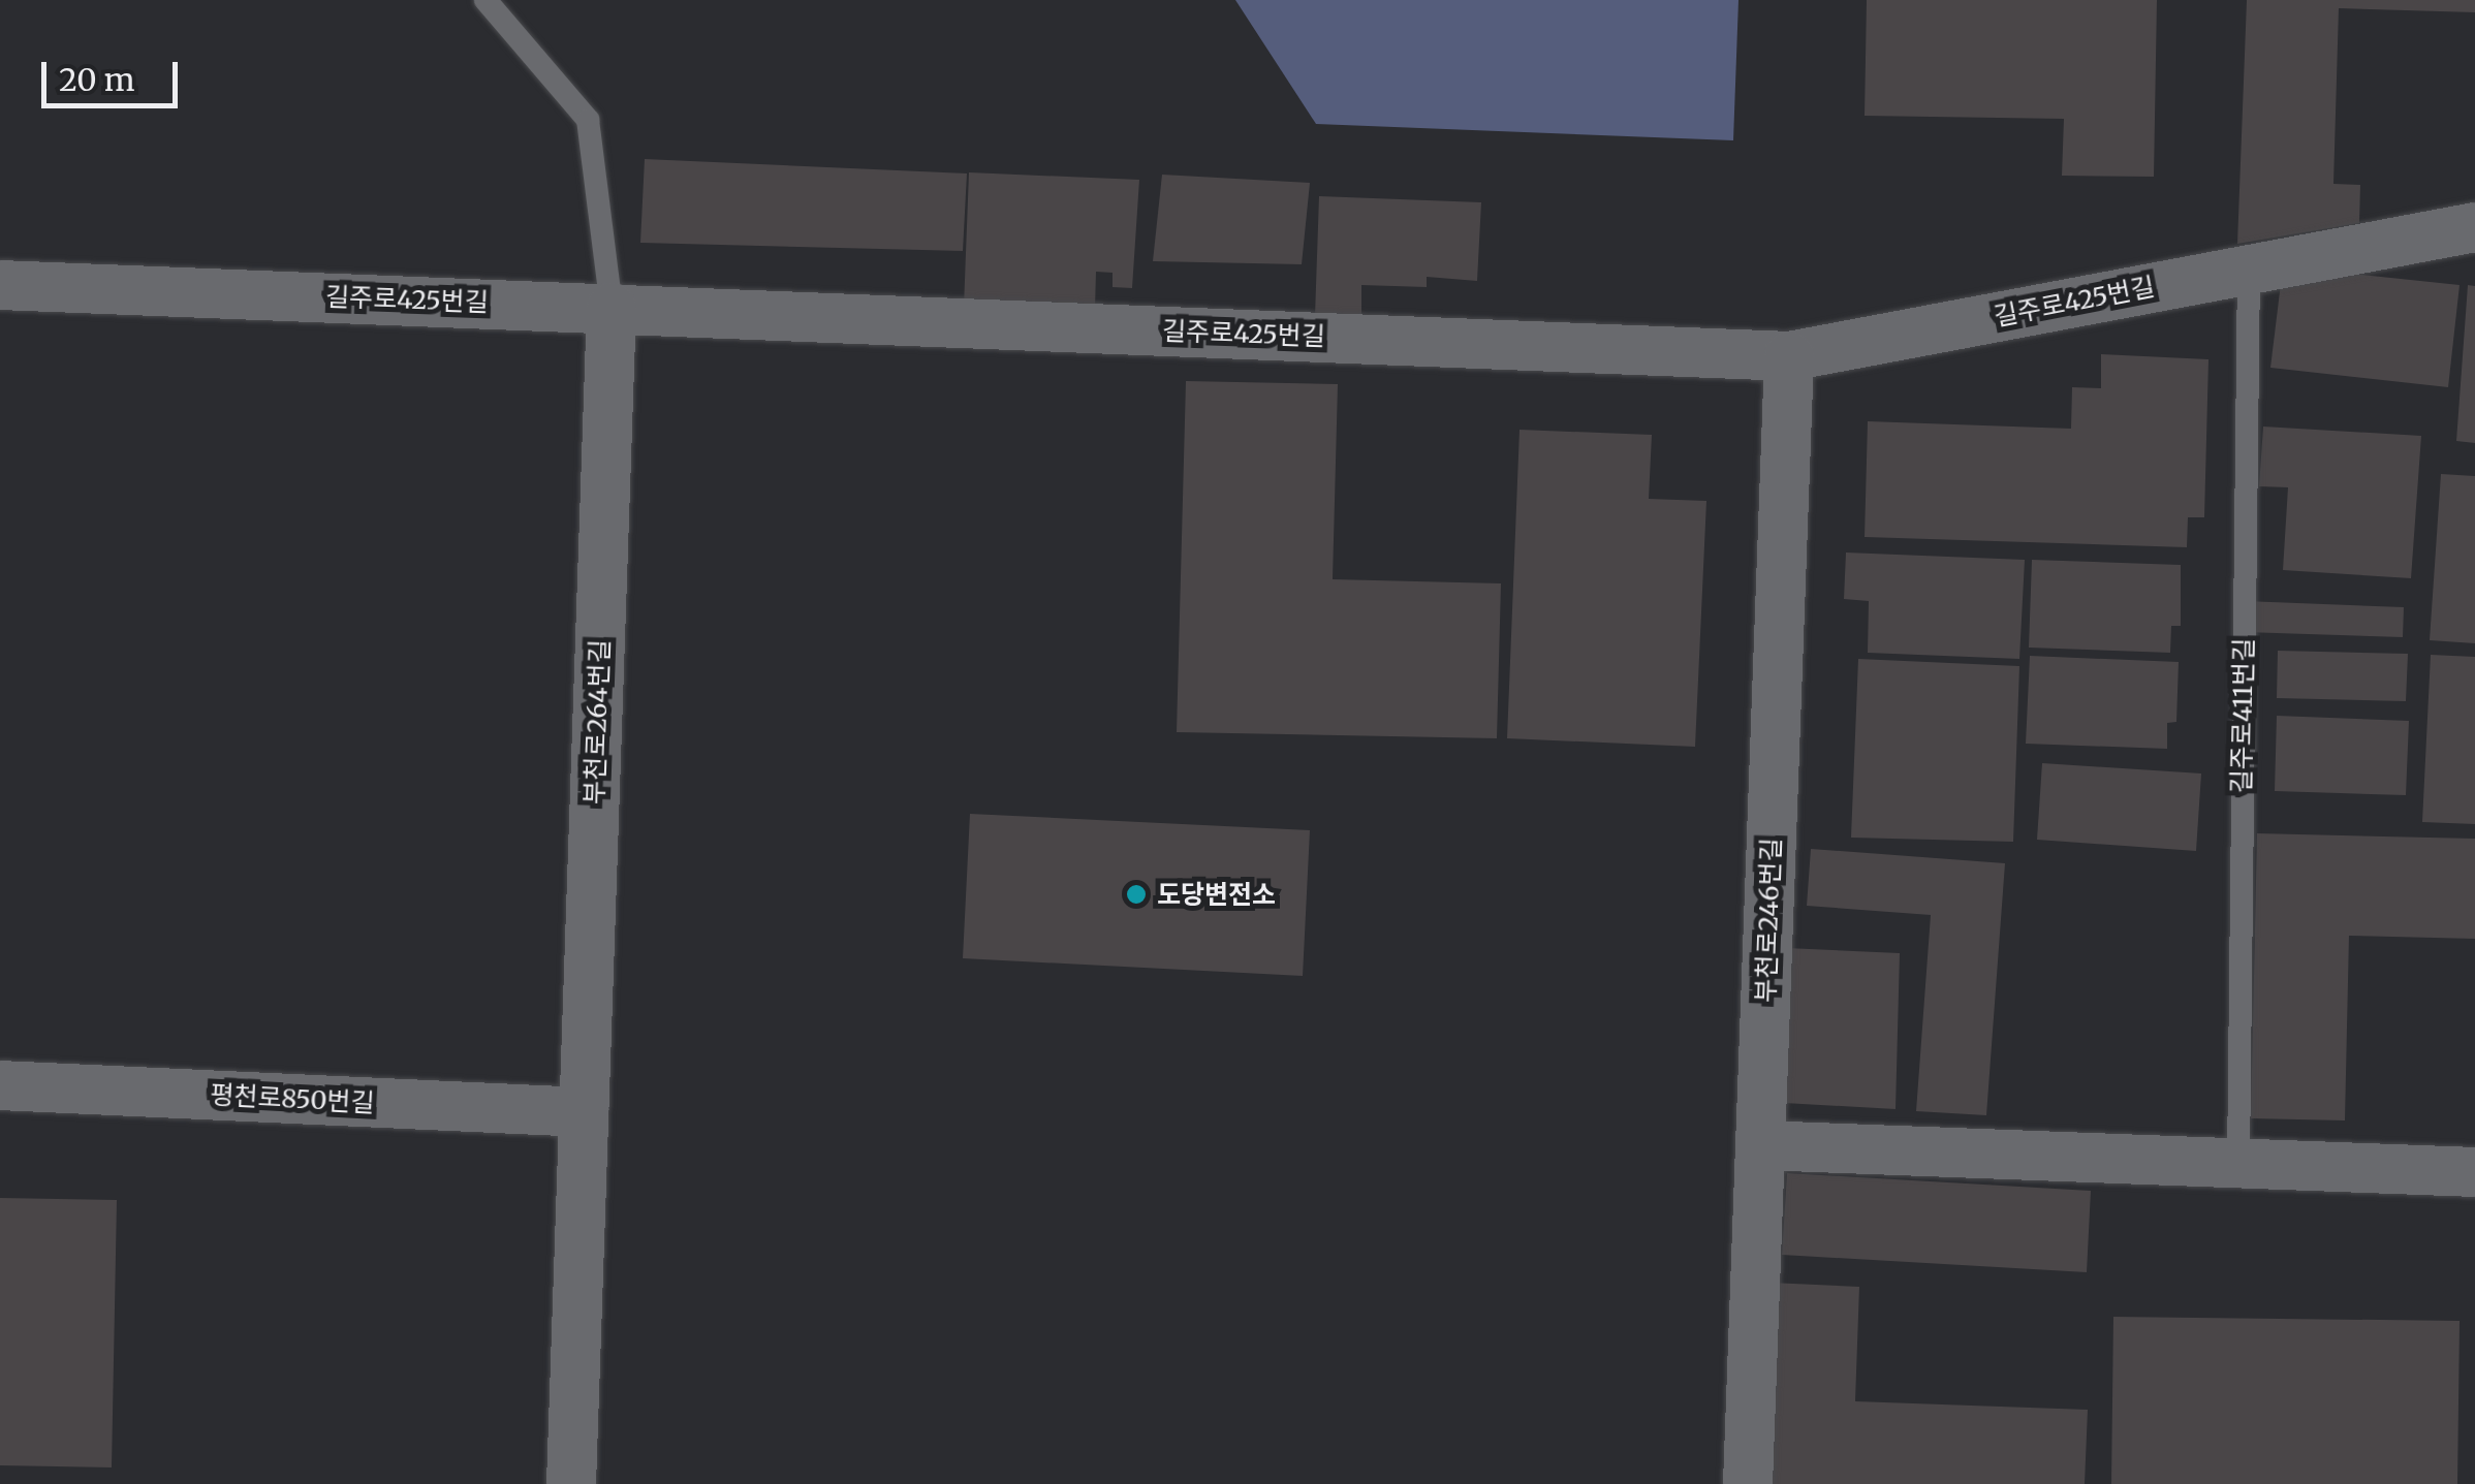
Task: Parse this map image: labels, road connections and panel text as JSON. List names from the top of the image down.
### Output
{
  "streets": {
    "street": [
      "길주로425번길",
      "부천로264번길",
      "부천로246번길",
      "평천로850번길"
    ],
    "lane": ["길주로411번길"]
  },
  "crossings": [
    ["길주로425번길", "길주로411번길"],
    ["길주로425번길", "부천로264번길"],
    ["길주로425번길", "부천로246번길"],
    ["부천로264번길", "평천로850번길"]
  ],
  "places": ["도당변전소"],
  "scale_bar": "20 m"
}
